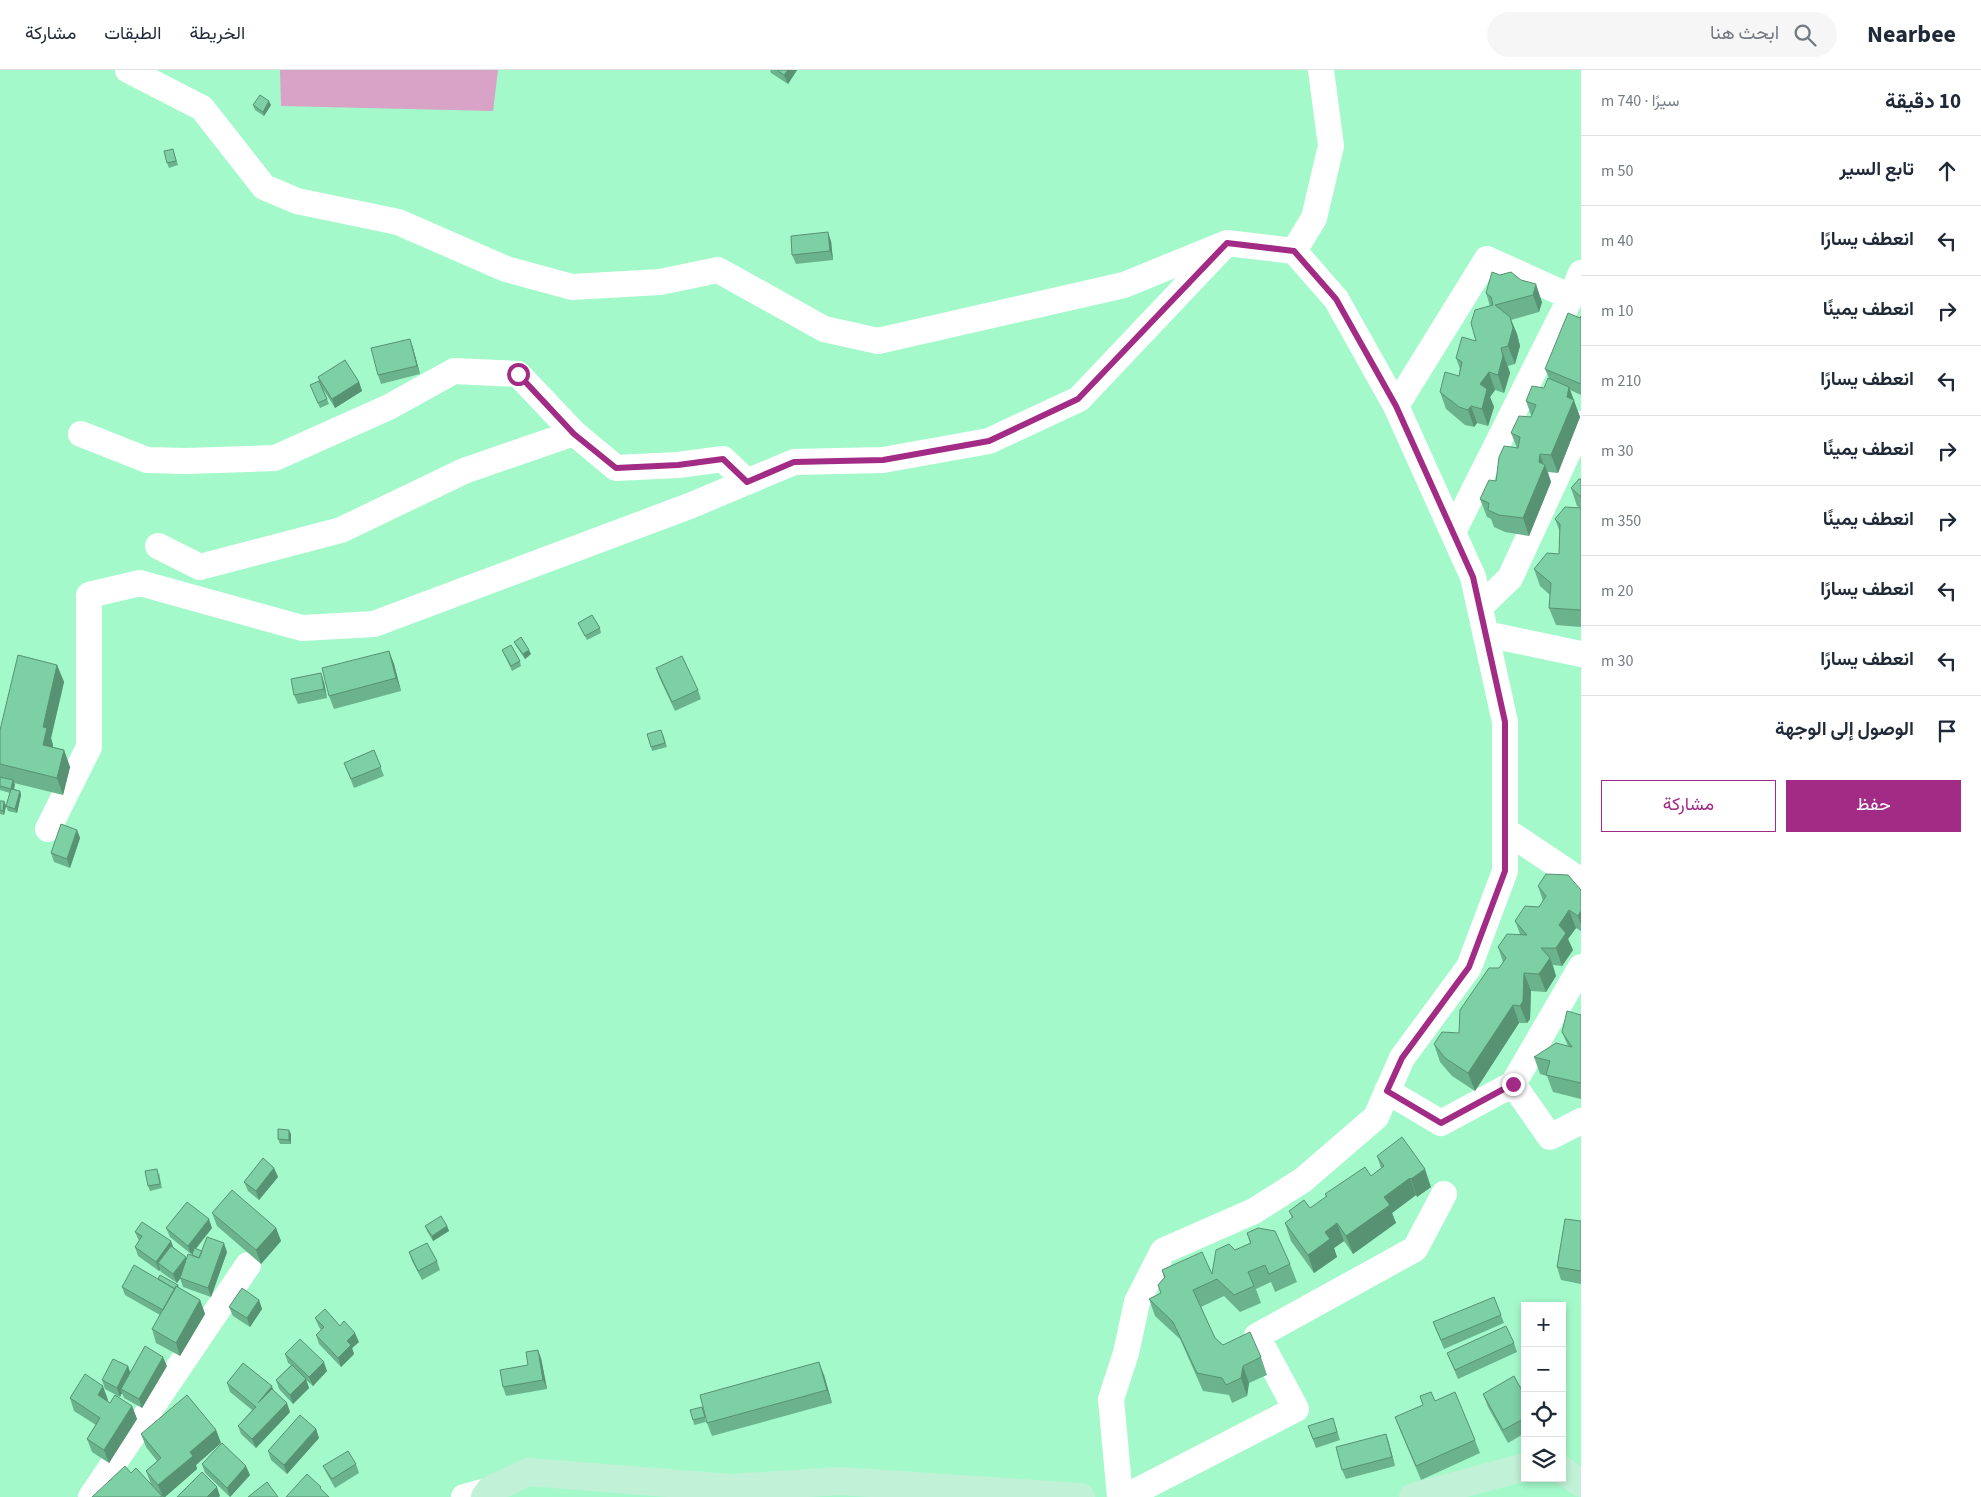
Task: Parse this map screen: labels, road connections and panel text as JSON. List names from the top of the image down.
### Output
{
  "page": {
    "header": "Nearbee",
    "search": "ابحث هنا",
    "nav": ["الخريطة", "الطبقات", "مشاركة"],
    "heading": ["10 دقيقة", "سيرًا · 740 m"],
    "list": [
      ["تابع السير", "50 m"],
      ["انعطف يسارًا", "40 m"],
      ["انعطف يمينًا", "10 m"],
      ["انعطف يسارًا", "210 m"],
      ["انعطف يمينًا", "30 m"],
      ["انعطف يمينًا", "350 m"],
      ["انعطف يسارًا", "20 m"],
      ["انعطف يسارًا", "30 m"],
      "الوصول إلى الوجهة"
    ],
    "buttons": ["حفظ", "مشاركة"],
    "map_buttons": ["+", "−"]
  }
}
